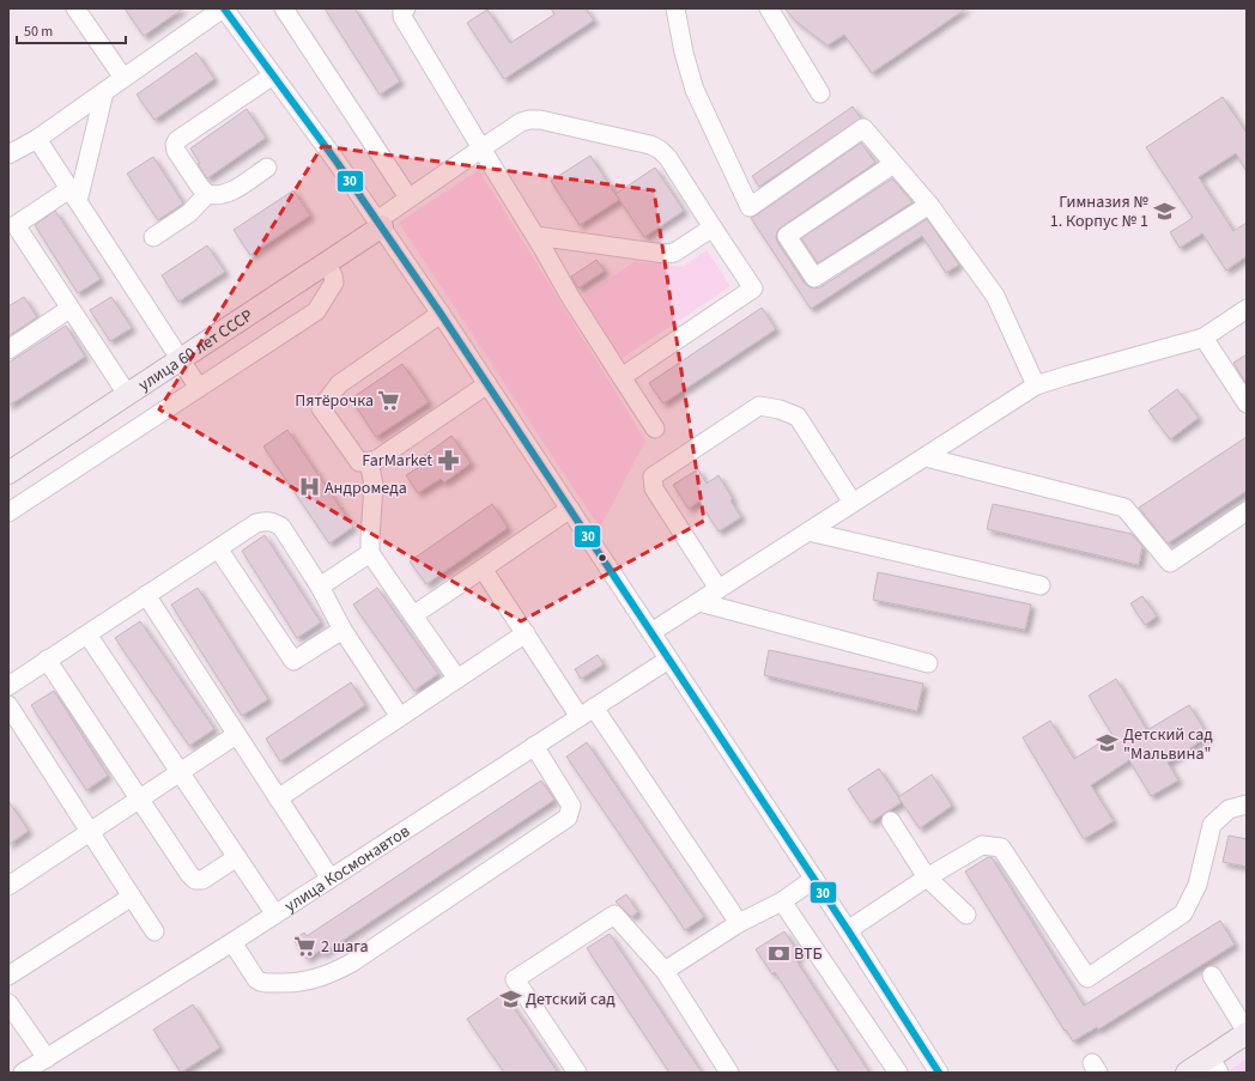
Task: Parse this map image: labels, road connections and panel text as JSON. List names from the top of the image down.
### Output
{
  "streets": {
    "main road": ["улица 60 лет СССР"],
    "street": ["улица Космонавтов"]
  },
  "places": {
    "school or university": ["Гимназия № 1. Корпус № 1", "Детский сад \"Мальвина\"", "Детский сад"],
    "supermarket": ["Пятёрочка", "2 шага"],
    "pharmacy": ["FarMarket"],
    "hospital": ["Андромеда"],
    "bank": ["ВТБ"]
  },
  "lines": ["transit line 30"],
  "scale_bar": "50 m"
}
